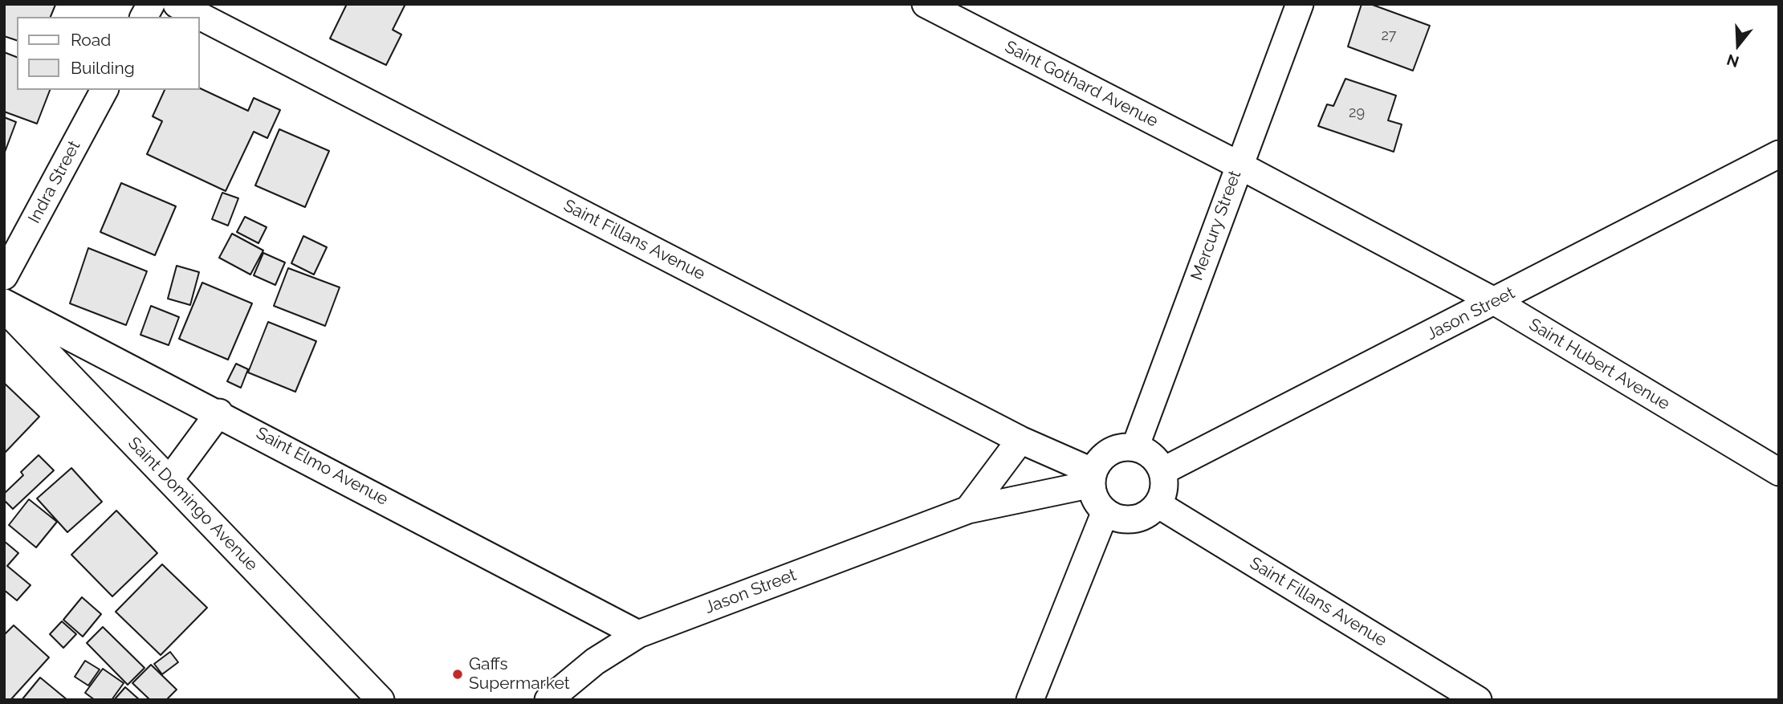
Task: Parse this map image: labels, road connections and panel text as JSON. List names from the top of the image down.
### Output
{
  "streets": {
    "street": [
      "Saint Gothard Avenue",
      "Indra Street",
      "Mercury Street",
      "Saint Fillans Avenue",
      "Jason Street",
      "Saint Hubert Avenue",
      "Saint Elmo Avenue",
      "Saint Domingo Avenue"
    ]
  },
  "crossings": [
    ["Saint Gothard Avenue", "Mercury Street"],
    ["Saint Gothard Avenue", "Saint Hubert Avenue"],
    ["Mercury Street", "Saint Fillans Avenue"],
    ["Mercury Street", "Jason Street"],
    ["Mercury Street", "Saint Hubert Avenue"],
    ["Saint Fillans Avenue", "Jason Street"],
    ["Jason Street", "Saint Hubert Avenue"],
    ["Jason Street", "Saint Elmo Avenue"]
  ],
  "places": ["Gaffs Supermarket"],
  "house_numbers": ["27", "29"],
  "legend": ["Road", "Building"],
  "north": "bottom"
}
